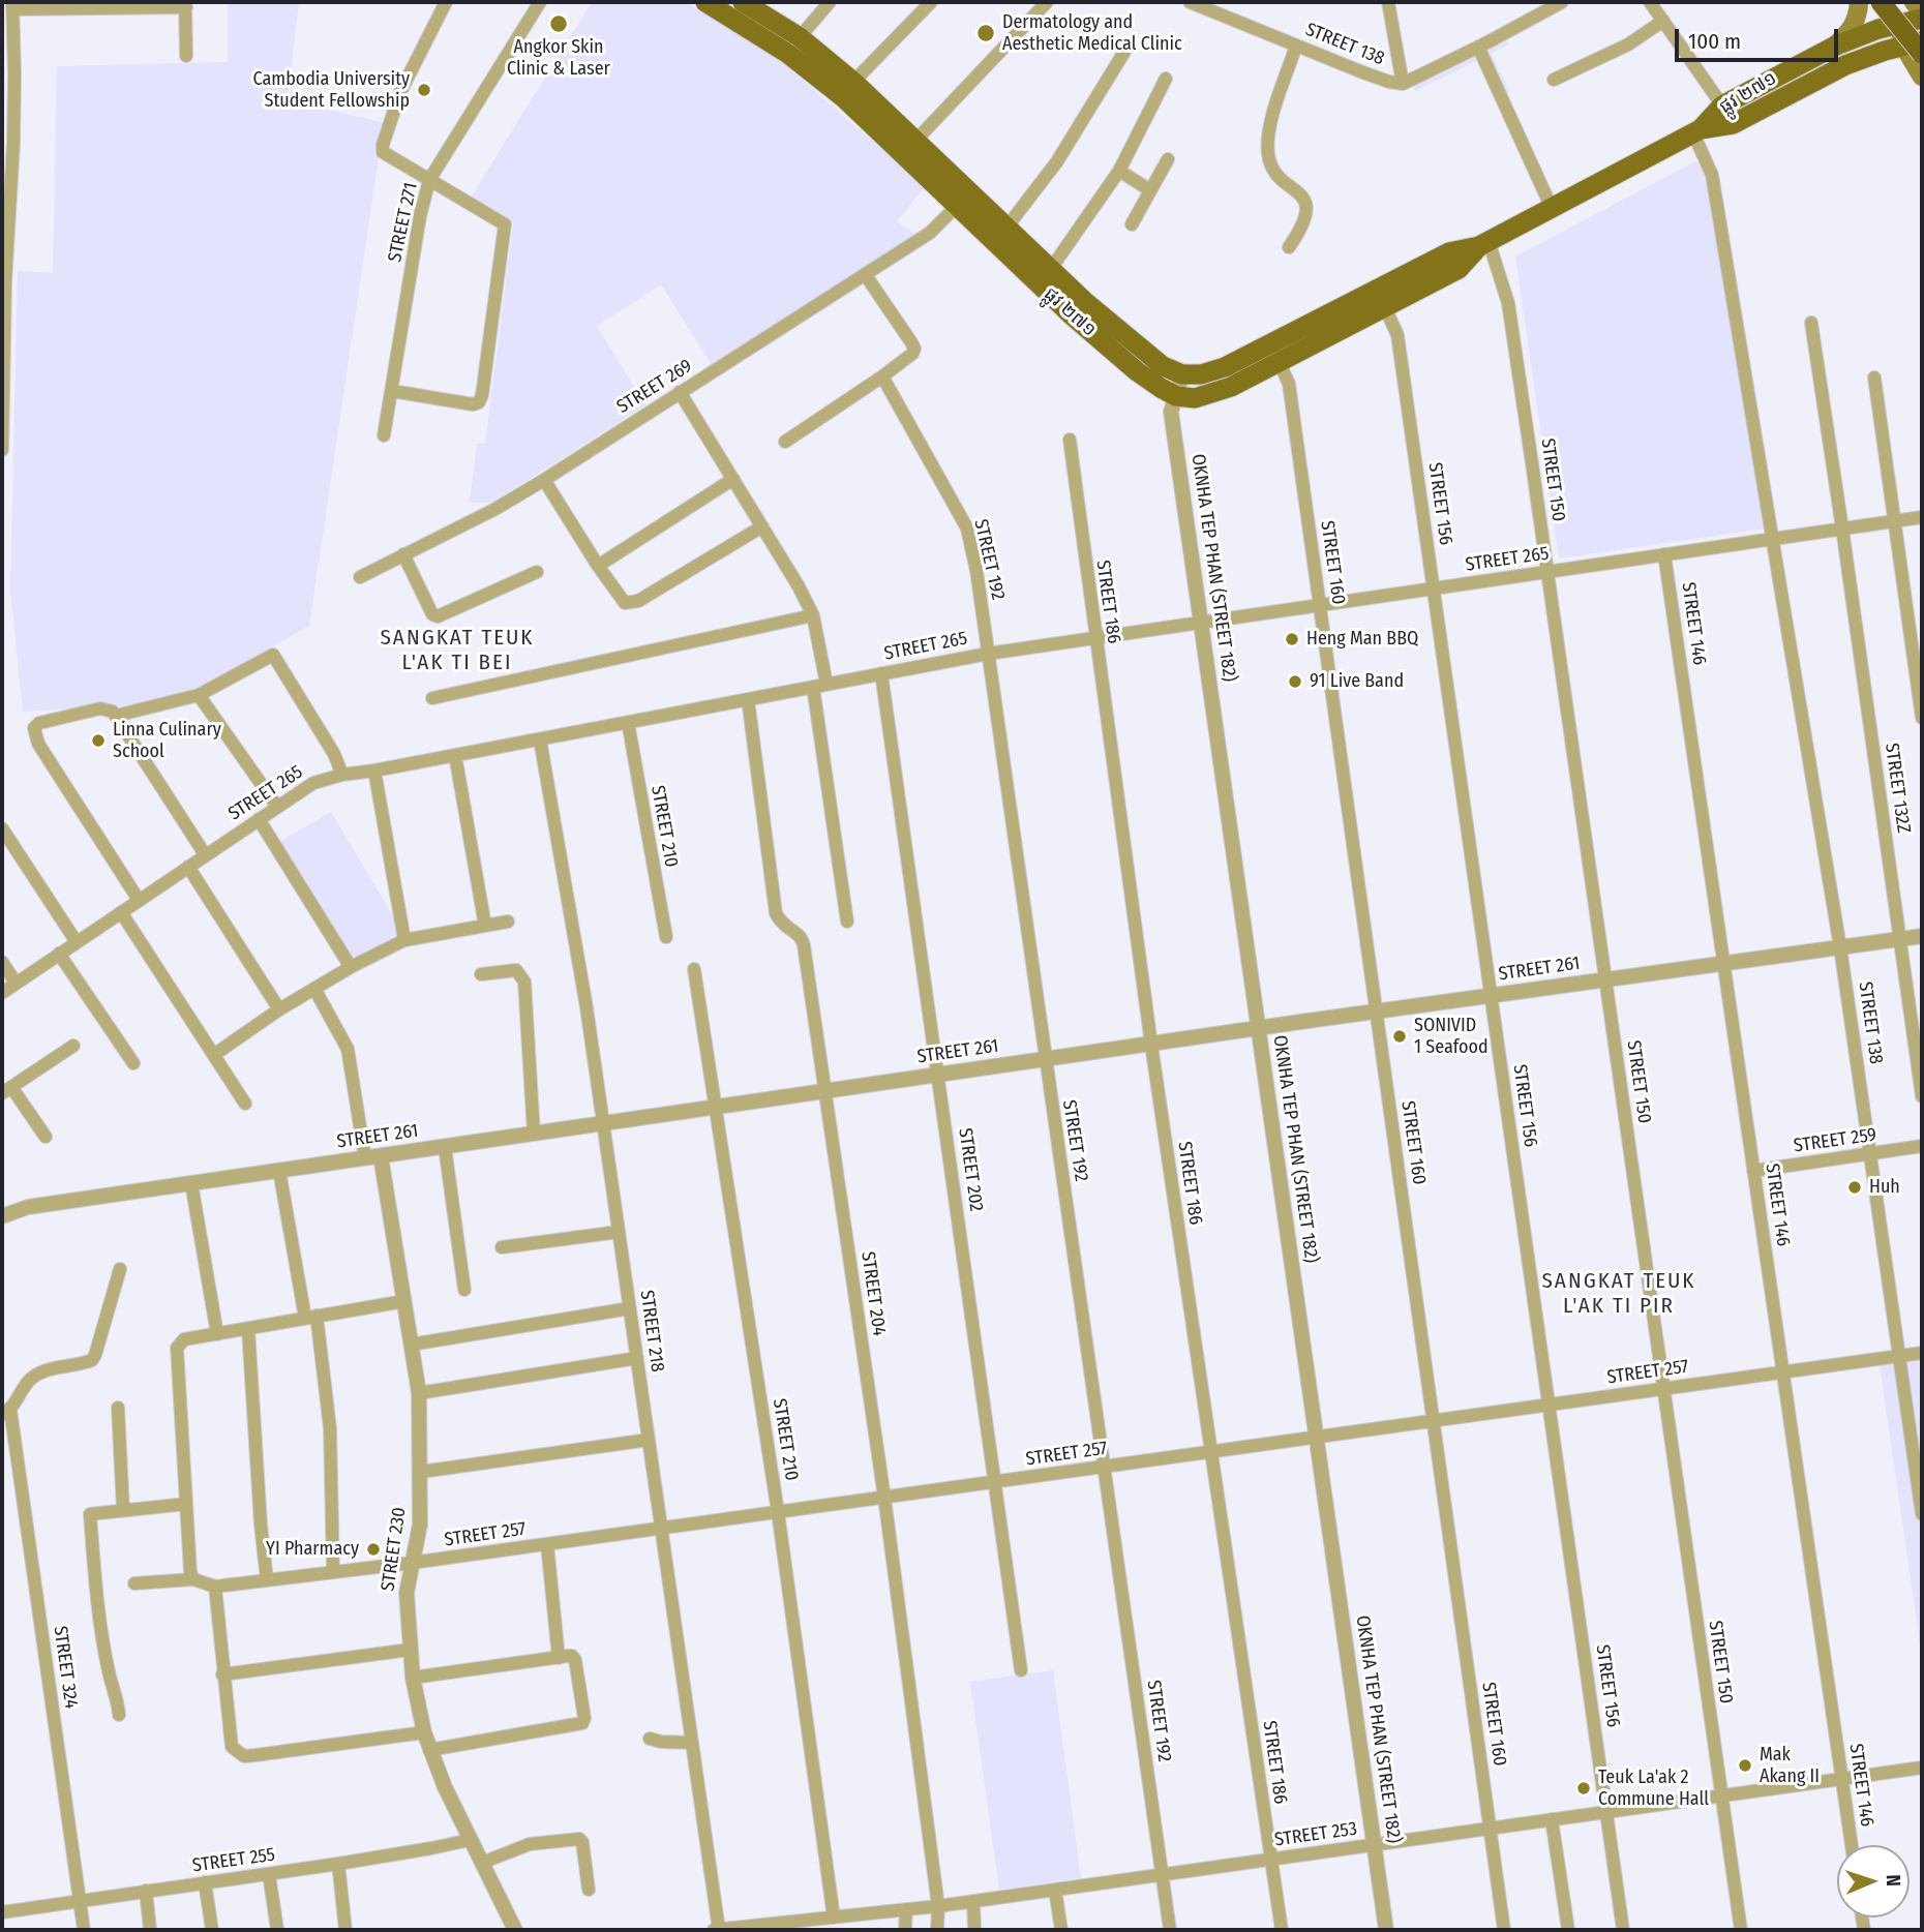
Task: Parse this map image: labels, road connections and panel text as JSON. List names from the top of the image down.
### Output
{
  "streets": {
    "main road": ["ផ្លូវ ២៧១"],
    "street": [
      "STREET 138",
      "STREET 271",
      "STREET 269",
      "STREET 150",
      "STREET 156",
      "STREET 192",
      "STREET 265",
      "STREET 160",
      "OKNHA TEP PHAN (STREET 182)",
      "STREET 186",
      "STREET 146",
      "STREET 132Z",
      "STREET 210",
      "STREET 261",
      "STREET 259",
      "STREET 202",
      "STREET 204",
      "STREET 218",
      "STREET 257",
      "STREET 230",
      "STREET 324",
      "STREET 253",
      "STREET 255"
    ]
  },
  "crossings": [
    ["STREET 138", "ផ្លូវ ២៧១"],
    ["STREET 138", "STREET 265"],
    ["STREET 138", "STREET 261"],
    ["STREET 138", "STREET 259"],
    ["STREET 138", "STREET 257"],
    ["ផ្លូវ ២៧១", "STREET 269"],
    ["ផ្លូវ ២៧១", "STREET 150"],
    ["ផ្លូវ ២៧១", "STREET 156"],
    ["ផ្លូវ ២៧១", "STREET 160"],
    ["ផ្លូវ ២៧១", "OKNHA TEP PHAN (STREET 182)"],
    ["STREET 150", "STREET 265"],
    ["STREET 150", "STREET 261"],
    ["STREET 150", "STREET 257"],
    ["STREET 150", "STREET 253"],
    ["STREET 156", "STREET 265"],
    ["STREET 156", "STREET 261"],
    ["STREET 156", "STREET 257"],
    ["STREET 156", "STREET 253"],
    ["STREET 192", "STREET 265"],
    ["STREET 192", "STREET 261"],
    ["STREET 192", "STREET 257"],
    ["STREET 192", "STREET 253"],
    ["STREET 265", "STREET 160"],
    ["STREET 265", "OKNHA TEP PHAN (STREET 182)"],
    ["STREET 265", "STREET 186"],
    ["STREET 265", "STREET 146"],
    ["STREET 265", "STREET 132Z"],
    ["STREET 265", "STREET 210"],
    ["STREET 265", "STREET 202"],
    ["STREET 265", "STREET 204"],
    ["STREET 265", "STREET 218"],
    ["STREET 160", "STREET 261"],
    ["STREET 160", "STREET 257"],
    ["STREET 160", "STREET 253"],
    ["OKNHA TEP PHAN (STREET 182)", "STREET 261"],
    ["OKNHA TEP PHAN (STREET 182)", "STREET 257"],
    ["OKNHA TEP PHAN (STREET 182)", "STREET 253"],
    ["STREET 186", "STREET 261"],
    ["STREET 186", "STREET 257"],
    ["STREET 186", "STREET 253"],
    ["STREET 146", "STREET 261"],
    ["STREET 146", "STREET 259"],
    ["STREET 146", "STREET 257"],
    ["STREET 146", "STREET 253"],
    ["STREET 132Z", "STREET 261"],
    ["STREET 210", "STREET 261"],
    ["STREET 210", "STREET 257"],
    ["STREET 210", "STREET 253"],
    ["STREET 261", "STREET 202"],
    ["STREET 261", "STREET 204"],
    ["STREET 261", "STREET 218"],
    ["STREET 261", "STREET 230"],
    ["STREET 202", "STREET 257"],
    ["STREET 204", "STREET 257"],
    ["STREET 204", "STREET 253"],
    ["STREET 218", "STREET 257"],
    ["STREET 218", "STREET 253"],
    ["STREET 257", "STREET 230"],
    ["STREET 230", "STREET 255"],
    ["STREET 324", "STREET 255"]
  ],
  "districts": ["SANGKAT TEUK L'AK TI BEI", "SANGKAT TEUK L'AK TI PIR"],
  "places": [
    "Angkor Skin Clinic & Laser",
    "Dermatology and Aesthetic Medical Clinic",
    "Cambodia University Student Fellowship",
    "Heng Man BBQ",
    "91 Live Band",
    "Linna Culinary School",
    "SONIVID 1 Seafood",
    "Huh",
    "YI Pharmacy",
    "Mak Akang II",
    "Teuk La'ak 2 Commune Hall"
  ],
  "scale_bar": "100 m",
  "north": "right"
}
